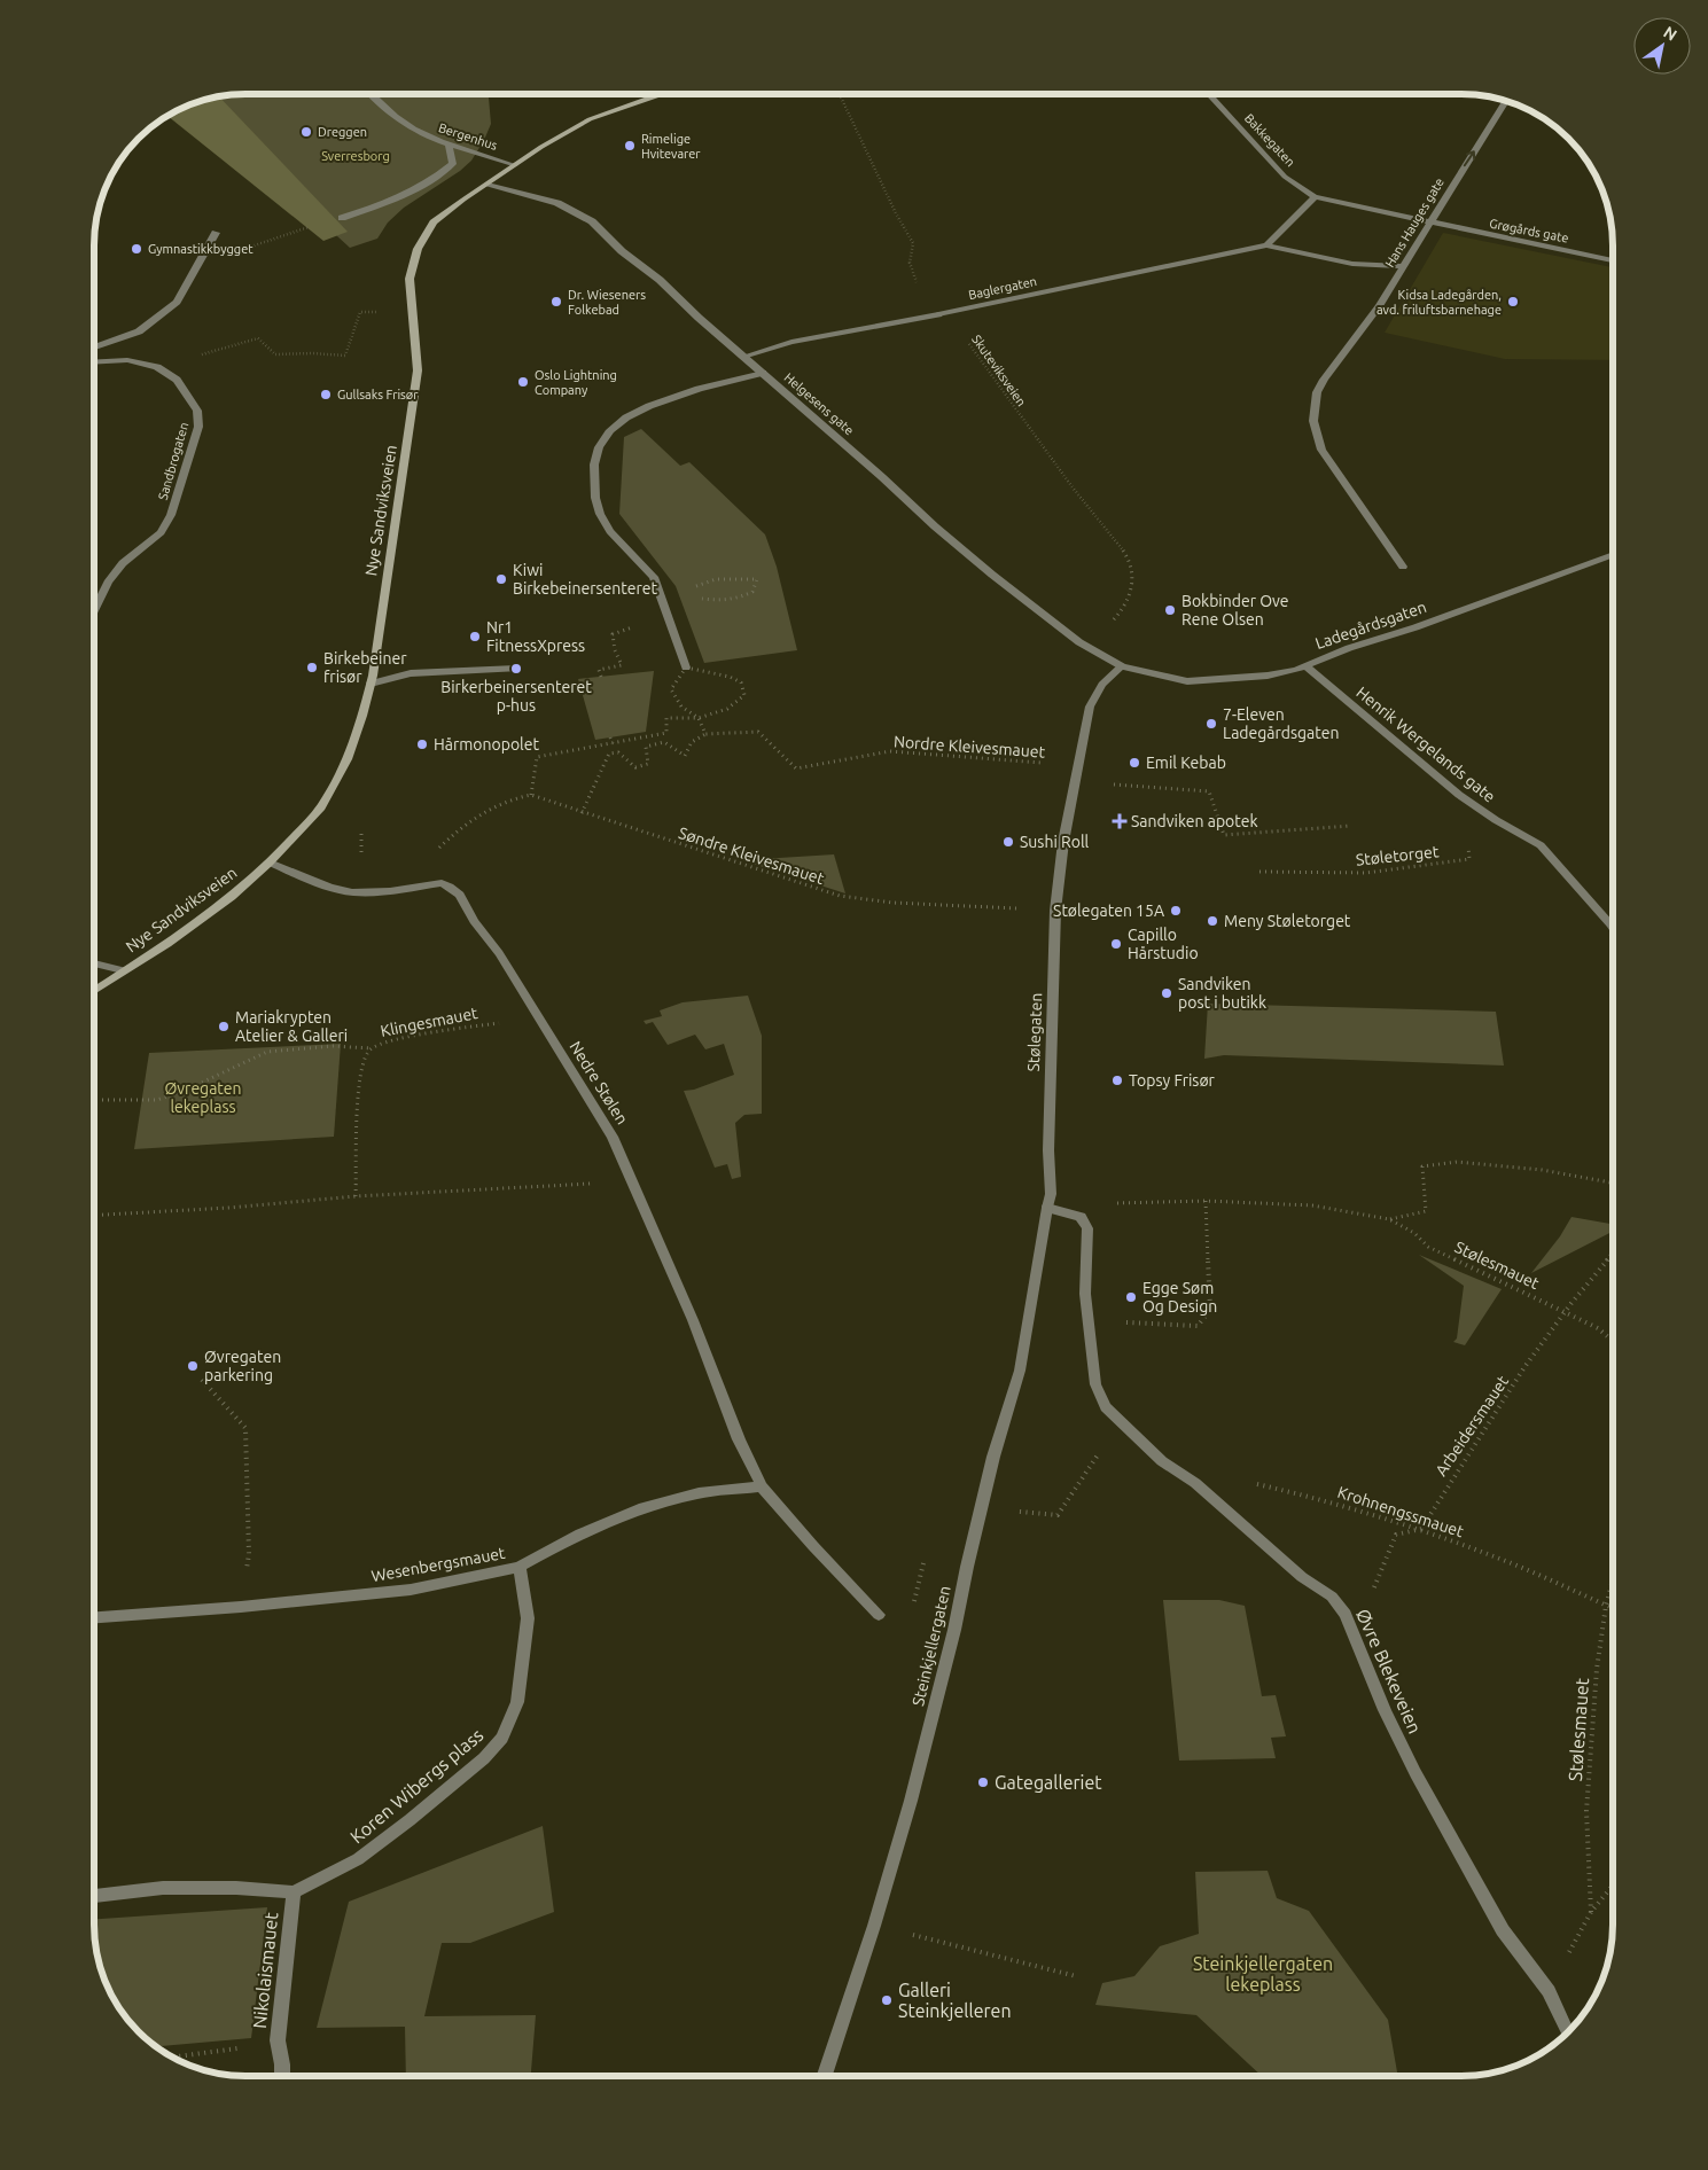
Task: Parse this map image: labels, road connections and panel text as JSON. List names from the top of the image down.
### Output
{
  "streets": {
    "main road": ["Nye Sandviksveien"],
    "street": [
      "Bergenhus",
      "Bakkegaten",
      "Hans Hauges gate",
      "Grøgårds gate",
      "Baglergaten",
      "Helgesens gate",
      "Sandbrogaten",
      "Ladegårdsgaten",
      "Henrik Wergelands gate",
      "Stølegaten",
      "Nedre Stølen",
      "Wesenbergsmauet",
      "Steinkjellergaten",
      "Øvre Blekeveien",
      "Koren Wibergs plass",
      "Nikolaismauet"
    ],
    "path": [
      "Skuteviksveien",
      "Nordre Kleivesmauet",
      "Søndre Kleivesmauet",
      "Støletorget",
      "Klingesmauet",
      "Stølesmauet",
      "Arbeidersmauet",
      "Krohnengssmauet"
    ]
  },
  "crossings": [
    ["Bergenhus", "Nye Sandviksveien"],
    ["Bakkegaten", "Hans Hauges gate"],
    ["Bakkegaten", "Grøgårds gate"],
    ["Hans Hauges gate", "Grøgårds gate"],
    ["Hans Hauges gate", "Baglergaten"],
    ["Baglergaten", "Skuteviksveien"],
    ["Baglergaten", "Helgesens gate"],
    ["Helgesens gate", "Nye Sandviksveien"],
    ["Helgesens gate", "Ladegårdsgaten"],
    ["Helgesens gate", "Stølegaten"],
    ["Nye Sandviksveien", "Nedre Stølen"],
    ["Ladegårdsgaten", "Henrik Wergelands gate"],
    ["Ladegårdsgaten", "Stølegaten"],
    ["Henrik Wergelands gate", "Støletorget"],
    ["Nordre Kleivesmauet", "Stølegaten"],
    ["Klingesmauet", "Nedre Stølen"],
    ["Stølegaten", "Steinkjellergaten"],
    ["Stølegaten", "Øvre Blekeveien"],
    ["Nedre Stølen", "Wesenbergsmauet"],
    ["Stølesmauet", "Arbeidersmauet"],
    ["Stølesmauet", "Krohnengssmauet"],
    ["Arbeidersmauet", "Krohnengssmauet"],
    ["Wesenbergsmauet", "Koren Wibergs plass"],
    ["Steinkjellergaten", "Øvre Blekeveien"],
    ["Koren Wibergs plass", "Nikolaismauet"]
  ],
  "parks": ["Sverresborg", "Øvregaten lekeplass", "Steinkjellergaten lekeplass"],
  "places": {
    "other": [
      "Dreggen",
      "Rimelige Hvitevarer",
      "Gymnastikkbygget",
      "Dr. Wieseners Folkebad",
      "Kidsa Ladegården, avd. friluftsbarnehage",
      "Oslo Lightning Company",
      "Gullsaks Frisør",
      "Kiwi Birkebeinersenteret",
      "Bokbinder Ove Rene Olsen",
      "Nr1 FitnessXpress",
      "Birkebeiner frisør",
      "Birkerbeinersenteret p-hus",
      "7-Eleven Ladegårdsgaten",
      "Hårmonopolet",
      "Emil Kebab",
      "Sushi Roll",
      "Stølegaten 15A",
      "Meny Støletorget",
      "Capillo Hårstudio",
      "Sandviken post i butikk",
      "Mariakrypten Atelier & Galleri",
      "Topsy Frisør",
      "Egge Søm Og Design",
      "Øvregaten parkering",
      "Gategalleriet",
      "Galleri Steinkjelleren"
    ],
    "health": ["Sandviken apotek"]
  },
  "north": "top right"
}
